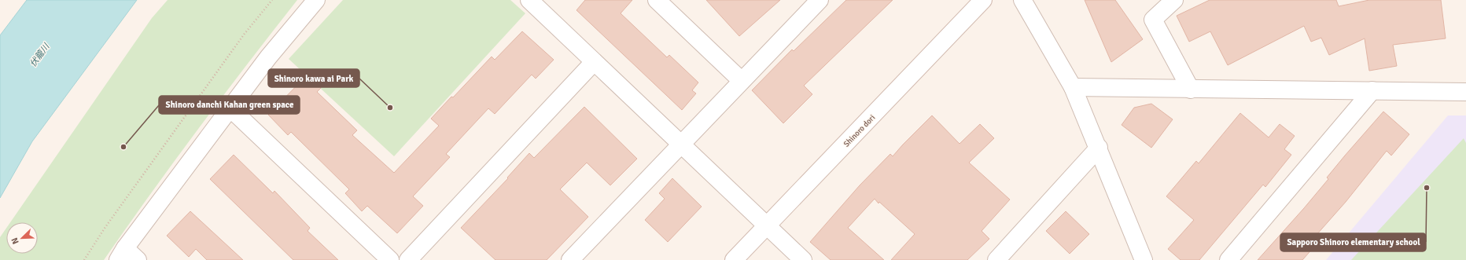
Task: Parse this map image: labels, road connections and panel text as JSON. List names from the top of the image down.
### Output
{
  "streets": {
    "street": ["Shinoro dori"]
  },
  "water": ["伏籠川"],
  "places": ["Shinoro kawa ai Park", "Shinoro danchi Kahan green space", "Sapporo Shinoro elementary school"],
  "north": "bottom left"
}
